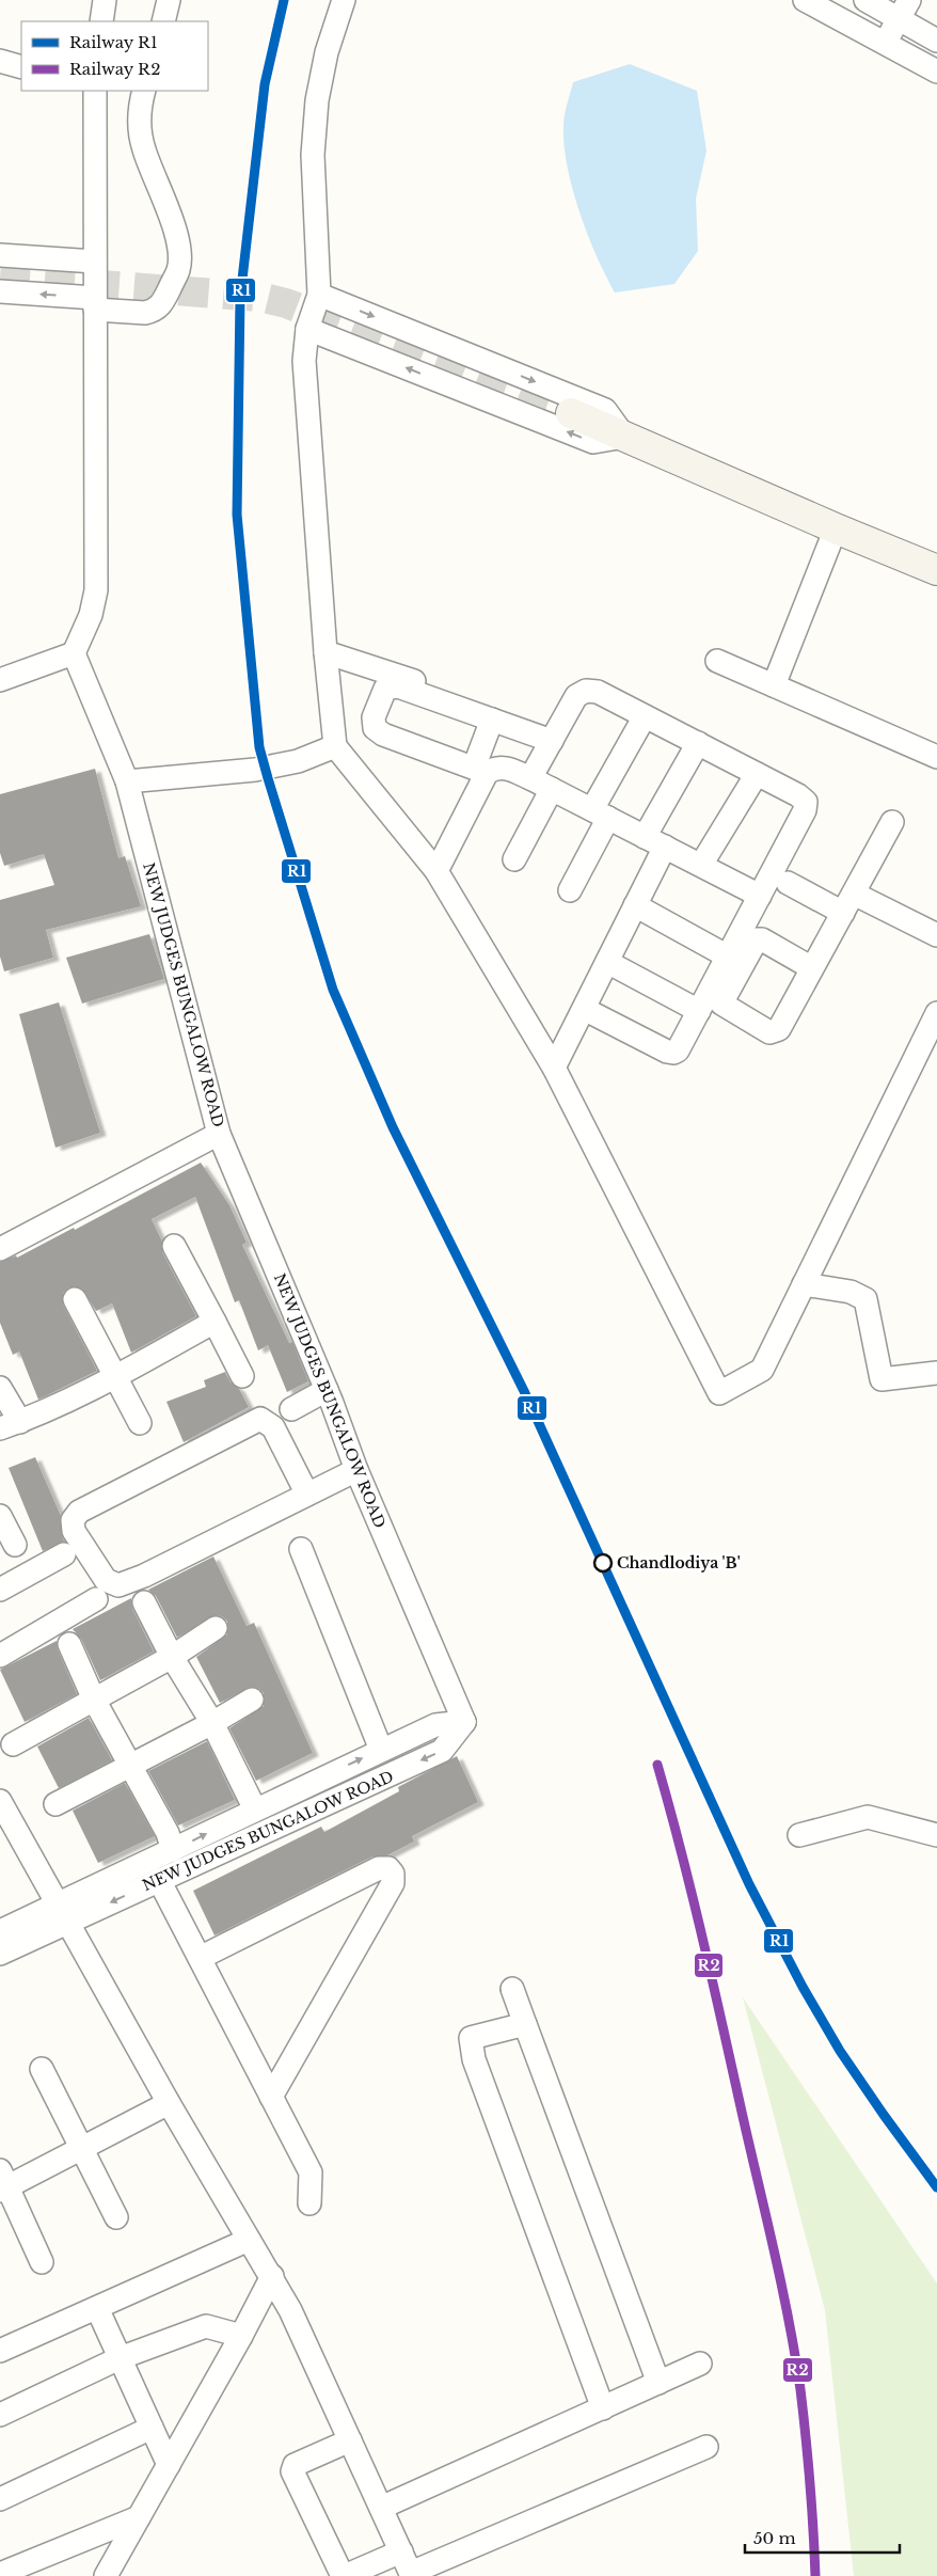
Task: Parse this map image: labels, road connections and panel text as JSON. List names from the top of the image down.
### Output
{
  "streets": {
    "street": ["NEW JUDGES BUNGALOW ROAD"]
  },
  "places": ["Chandlodiya 'B'"],
  "lines": ["rail line R1", "rail line R2"],
  "legend": ["Railway R1", "Railway R2"],
  "scale_bar": "50 m"
}
